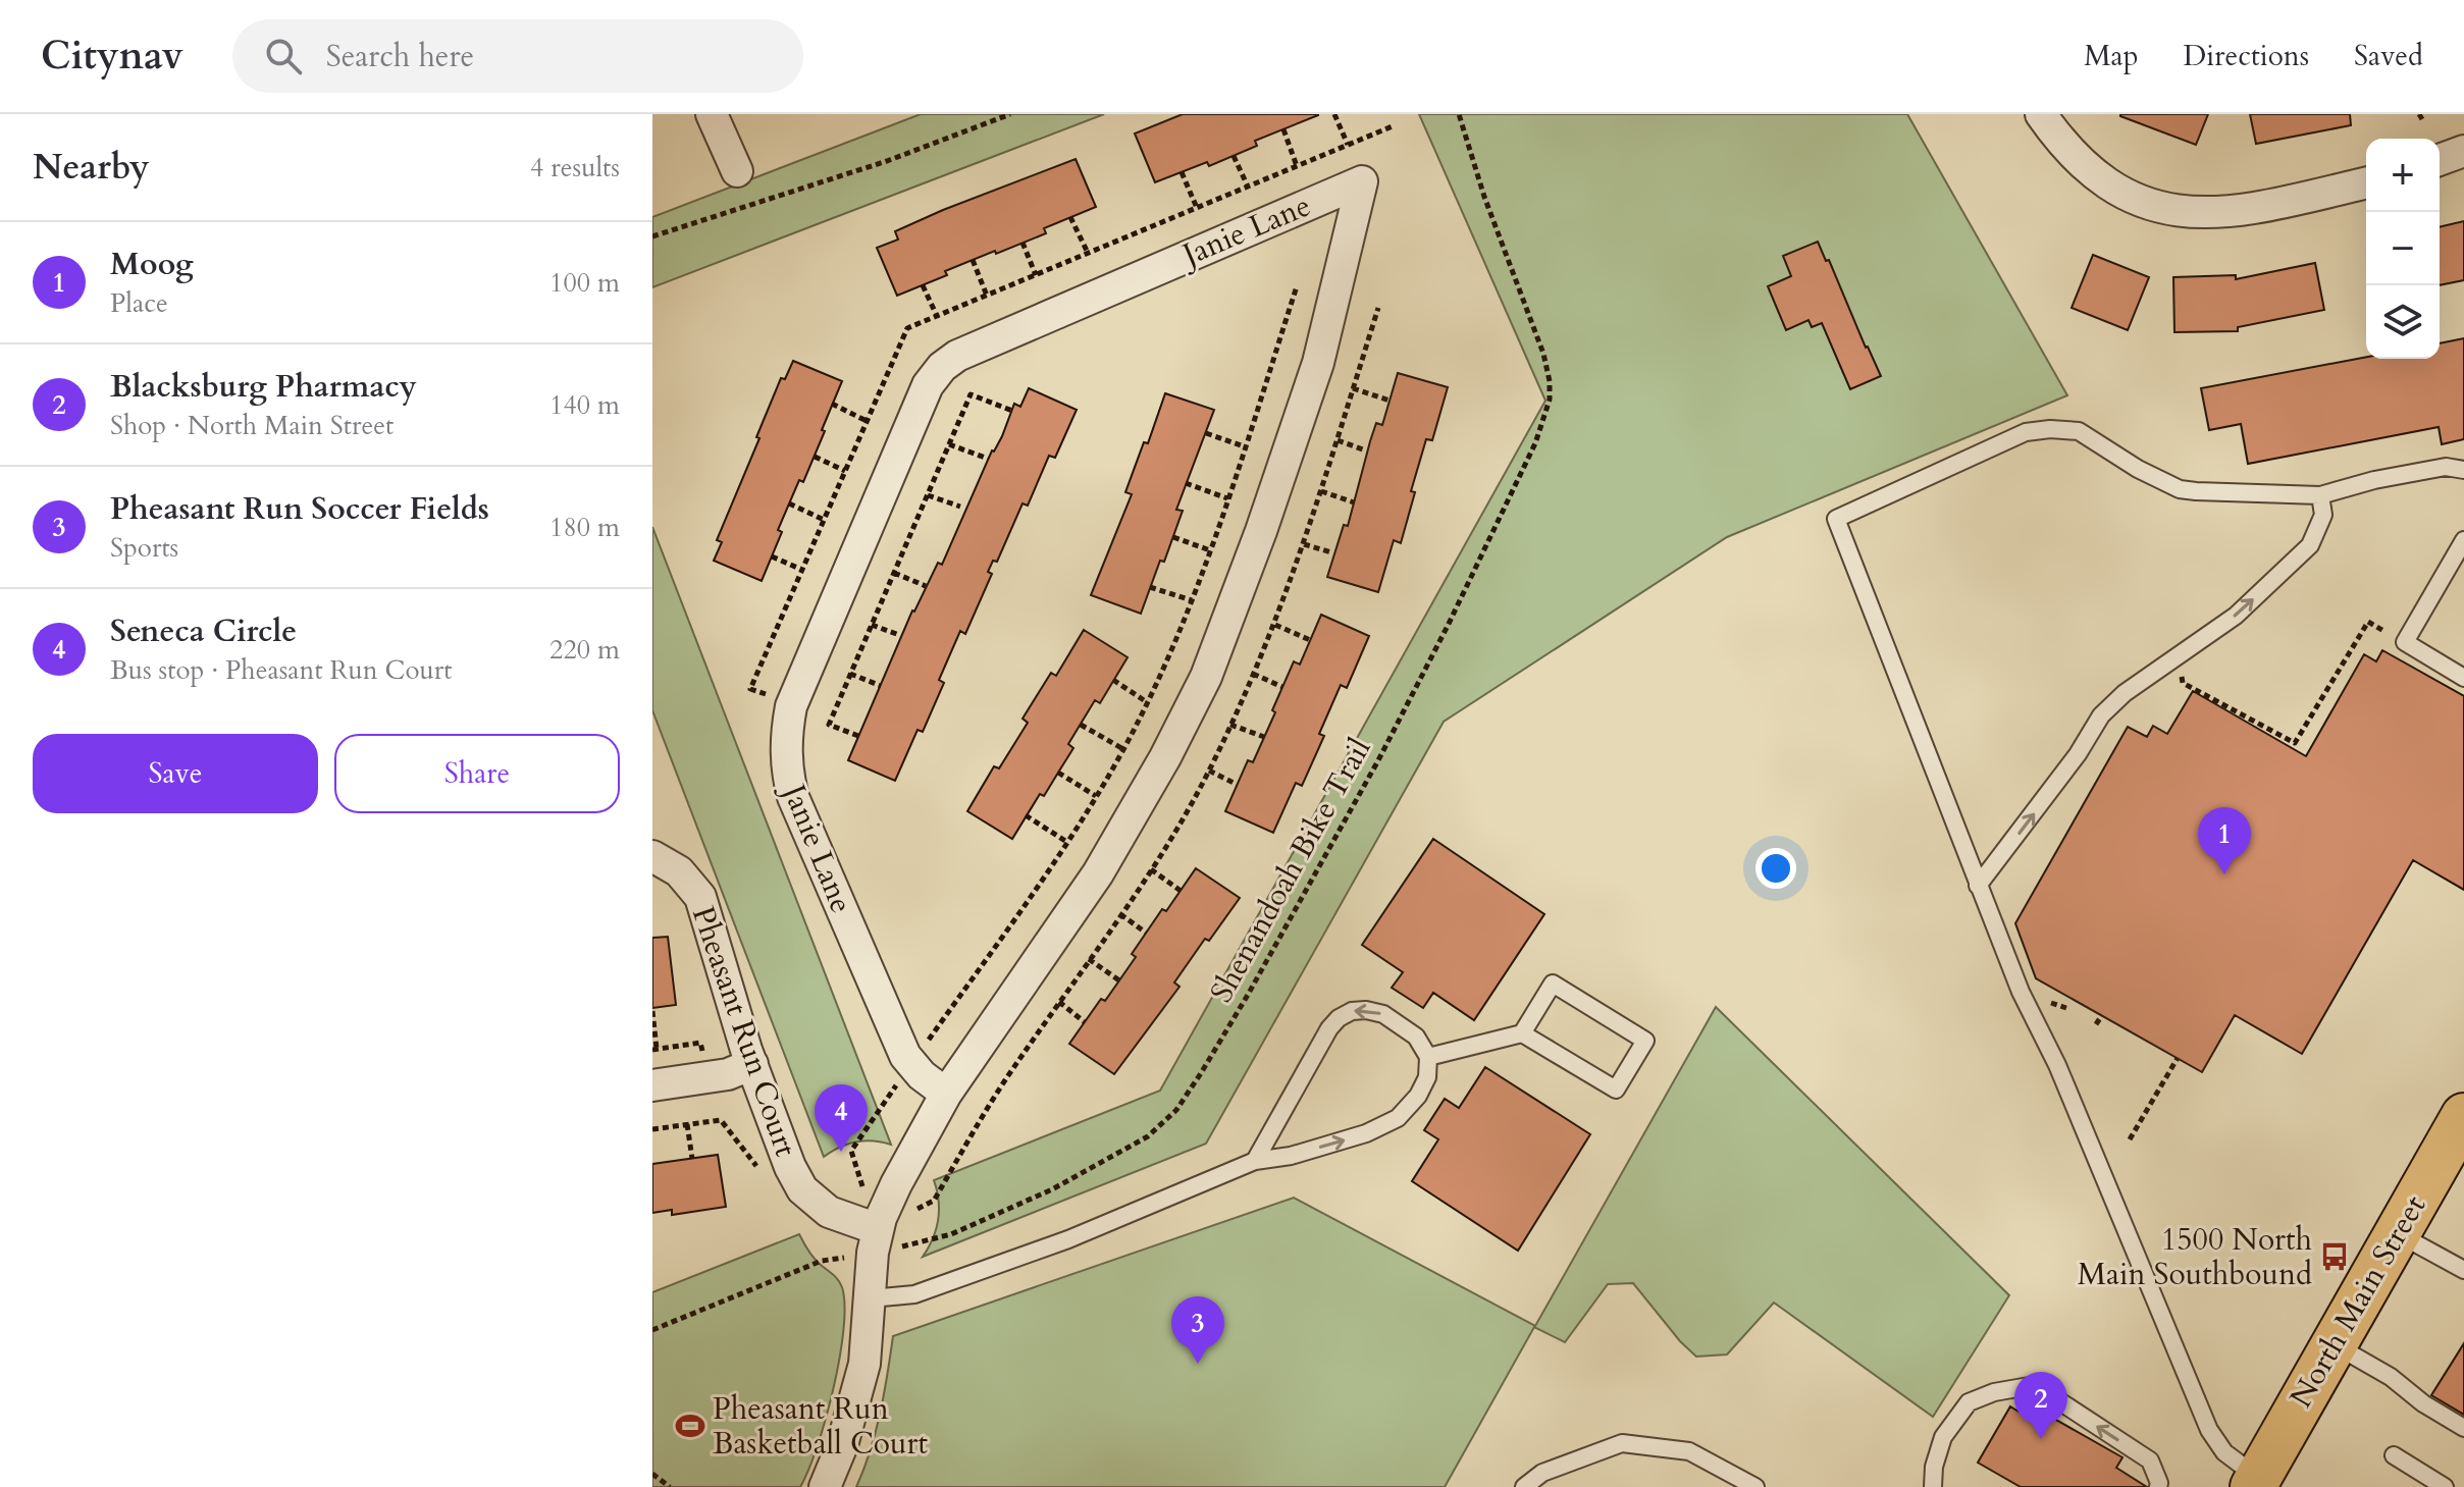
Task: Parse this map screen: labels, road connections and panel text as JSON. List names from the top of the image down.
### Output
{
  "streets": {
    "main road": ["North Main Street"],
    "street": ["Janie Lane", "Pheasant Run Court"],
    "path": ["Shenandoah Bike Trail"]
  },
  "crossings": [
    ["Janie Lane", "Shenandoah Bike Trail"],
    ["Janie Lane", "Pheasant Run Court"],
    ["Shenandoah Bike Trail", "Pheasant Run Court"]
  ],
  "places": {
    "bus stop": ["1500 North Main Southbound"],
    "sports": ["Pheasant Run Basketball Court"]
  },
  "page": {
    "header": "Citynav",
    "search": "Search here",
    "nav": ["Map", "Directions", "Saved"],
    "heading": ["Nearby", "4 results"],
    "map_buttons": ["+", "−"],
    "list": [
      {
        "mark": "1",
        "name": "Moog",
        "note": "Place",
        "value": "100 m"
      },
      {
        "mark": "2",
        "name": "Blacksburg Pharmacy",
        "note": "Shop · North Main Street",
        "value": "140 m"
      },
      {
        "mark": "3",
        "name": "Pheasant Run Soccer Fields",
        "note": "Sports",
        "value": "180 m"
      },
      {
        "mark": "4",
        "name": "Seneca Circle",
        "note": "Bus stop · Pheasant Run Court",
        "value": "220 m"
      }
    ],
    "buttons": ["Save", "Share"],
    "pins": [
      "1",
      "4",
      "3",
      "2"
    ]
  }
}
